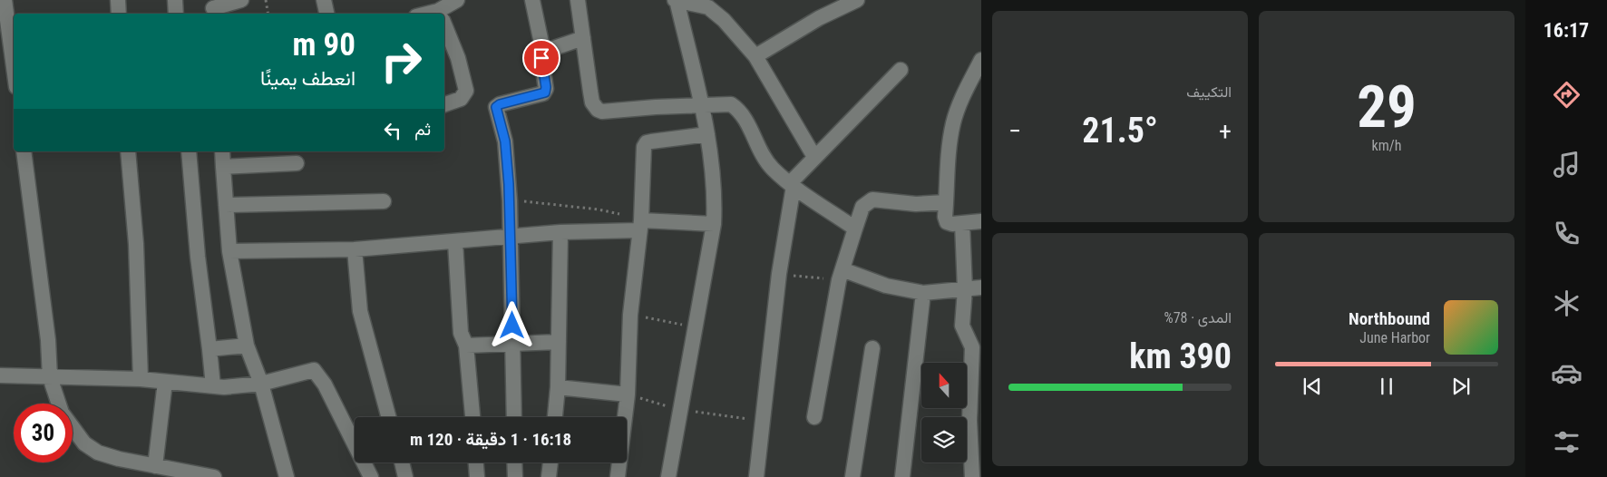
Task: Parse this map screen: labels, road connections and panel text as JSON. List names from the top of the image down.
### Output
{
  "north": "top",
  "page": {
    "tabs": "16:17",
    "tile": [
      ["29", "km/h"],
      "التكييف",
      ["المدى · 78%", "390 km"]
    ],
    "turn": ["90 m", "انعطف يمينًا"],
    "then": "ثم",
    "heat": ["−", "21.5°", "+"],
    "song": ["Northbound", "June Harbor"],
    "limit": "30",
    "trip": "16:18 · 1 دقيقة · 120 m"
  }
}
